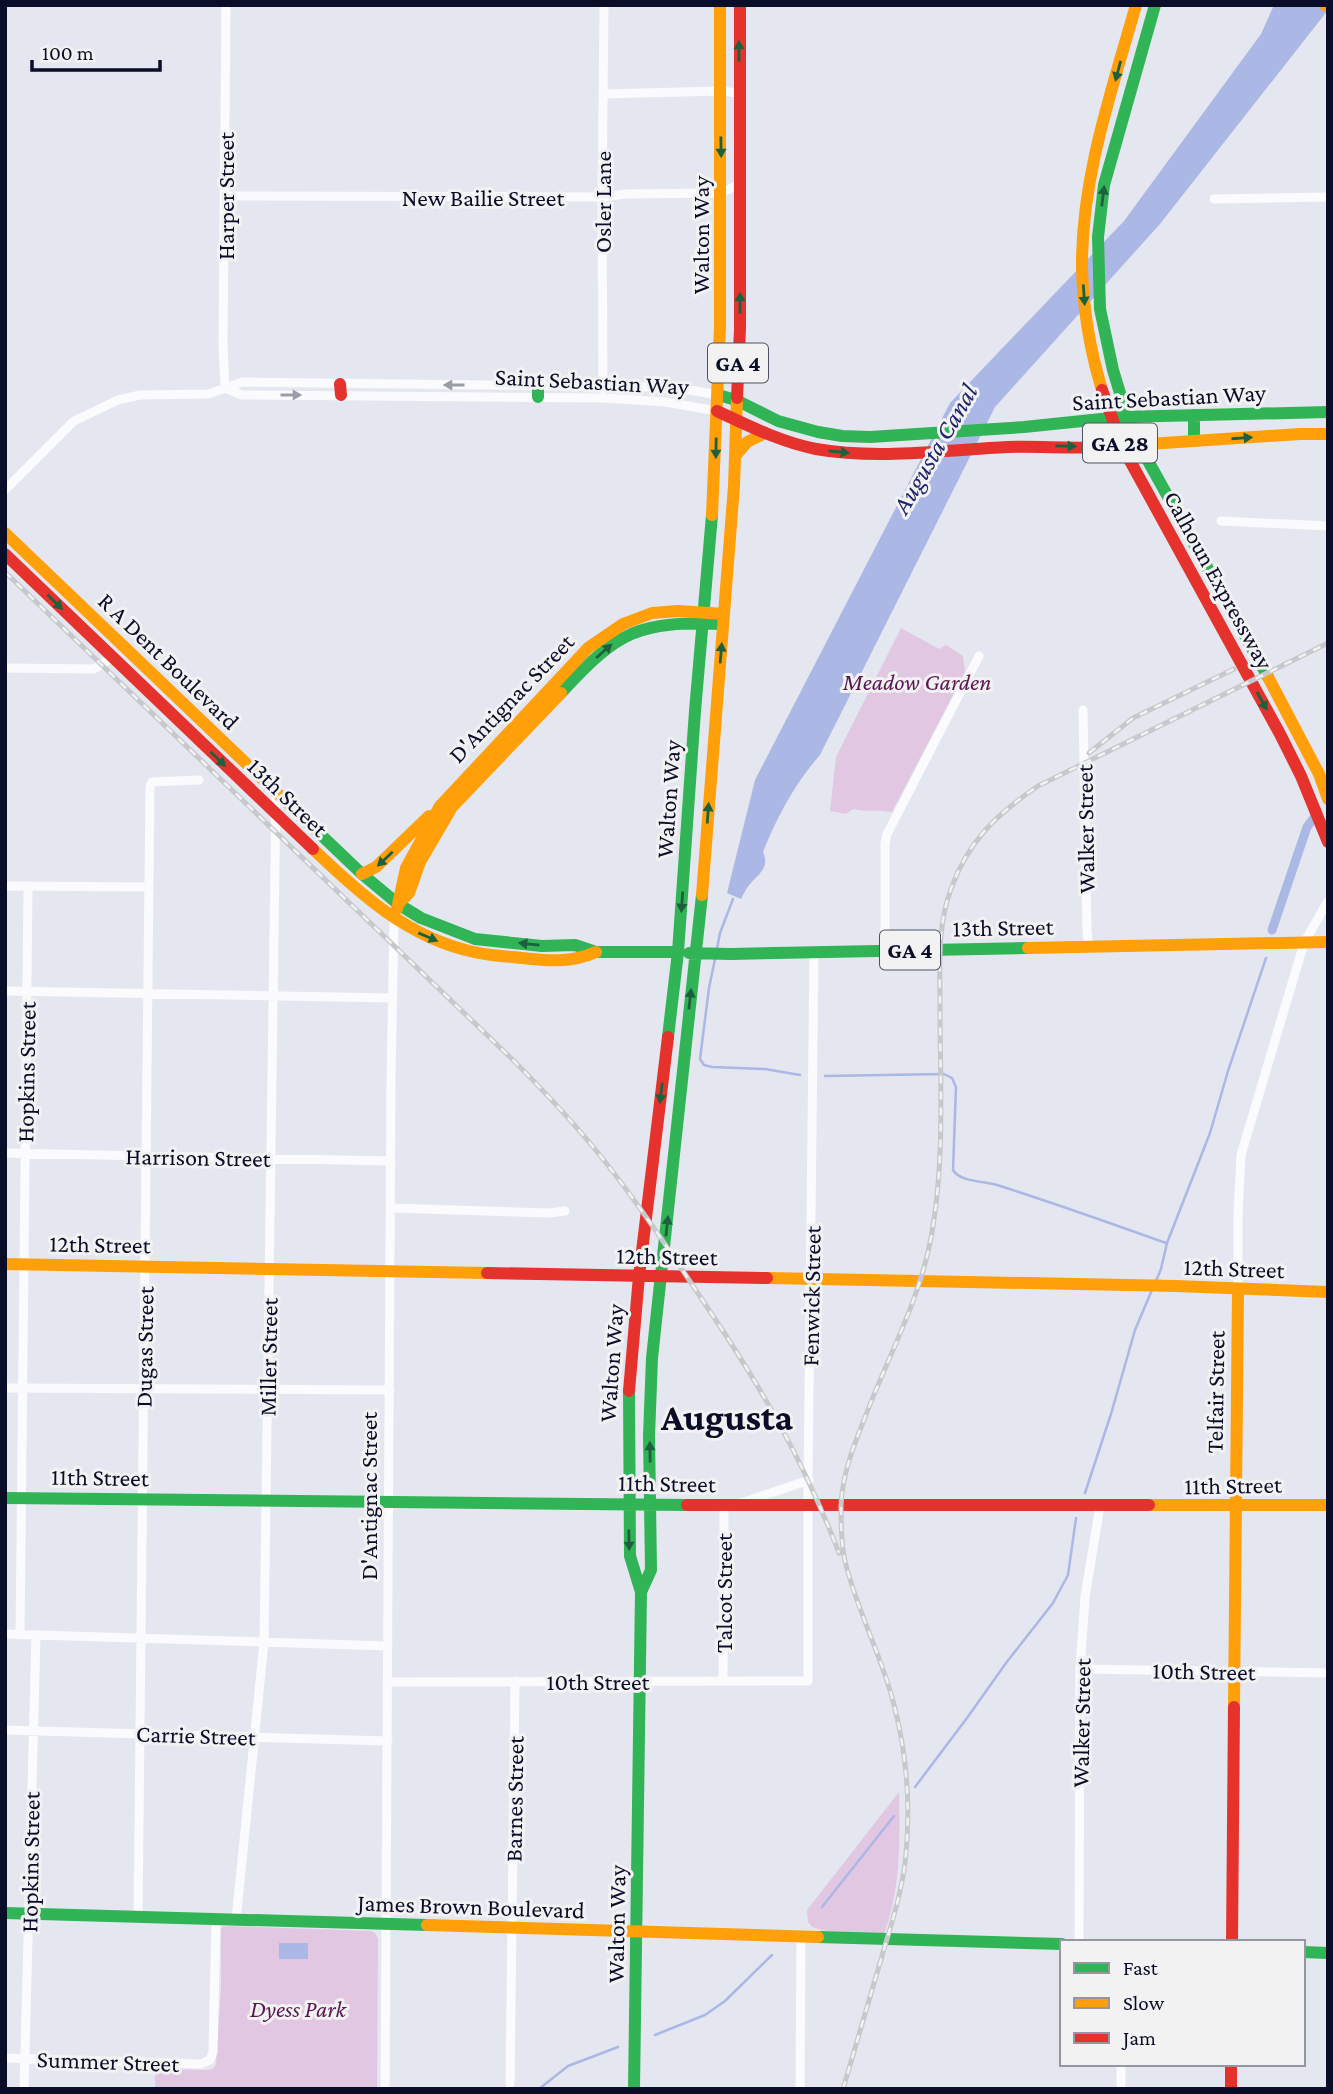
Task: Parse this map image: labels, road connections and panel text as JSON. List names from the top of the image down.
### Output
{
  "streets": {
    "main road": [
      "Walton Way",
      "GA 4",
      "Saint Sebastian Way",
      "GA 28",
      "Calhoun Expressway",
      "R A Dent Boulevard",
      "D'Antignac Street",
      "13th Street",
      "12th Street",
      "Telfair Street",
      "11th Street",
      "James Brown Boulevard"
    ],
    "street": [
      "Harper Street",
      "New Bailie Street",
      "Osler Lane",
      "Walker Street",
      "Hopkins Street",
      "Harrison Street",
      "Fenwick Street",
      "Dugas Street",
      "Miller Street",
      "Talcot Street",
      "10th Street",
      "Carrie Street",
      "Barnes Street",
      "Summer Street"
    ]
  },
  "crossings": [
    ["Harper Street", "New Bailie Street"],
    ["Harper Street", "Saint Sebastian Way"],
    ["New Bailie Street", "Osler Lane"],
    ["New Bailie Street", "Walton Way"],
    ["Osler Lane", "Saint Sebastian Way"],
    ["Walton Way", "Saint Sebastian Way"],
    ["Walton Way", "D'Antignac Street"],
    ["Walton Way", "13th Street"],
    ["Walton Way", "12th Street"],
    ["Walton Way", "11th Street"],
    ["Walton Way", "10th Street"],
    ["Walton Way", "James Brown Boulevard"],
    ["R A Dent Boulevard", "D'Antignac Street"],
    ["R A Dent Boulevard", "13th Street"],
    ["R A Dent Boulevard", "Miller Street"],
    ["D'Antignac Street", "13th Street"],
    ["D'Antignac Street", "Harrison Street"],
    ["D'Antignac Street", "12th Street"],
    ["D'Antignac Street", "11th Street"],
    ["D'Antignac Street", "10th Street"],
    ["D'Antignac Street", "Carrie Street"],
    ["D'Antignac Street", "James Brown Boulevard"],
    ["13th Street", "Walker Street"],
    ["13th Street", "Fenwick Street"],
    ["13th Street", "Miller Street"],
    ["13th Street", "Telfair Street"],
    ["Walker Street", "11th Street"],
    ["Walker Street", "10th Street"],
    ["Hopkins Street", "Harrison Street"],
    ["Hopkins Street", "12th Street"],
    ["Hopkins Street", "11th Street"],
    ["Hopkins Street", "Carrie Street"],
    ["Hopkins Street", "James Brown Boulevard"],
    ["Hopkins Street", "Summer Street"],
    ["Harrison Street", "Dugas Street"],
    ["Harrison Street", "Miller Street"],
    ["12th Street", "Fenwick Street"],
    ["12th Street", "Dugas Street"],
    ["12th Street", "Miller Street"],
    ["12th Street", "Telfair Street"],
    ["Fenwick Street", "11th Street"],
    ["Fenwick Street", "10th Street"],
    ["Dugas Street", "11th Street"],
    ["Dugas Street", "Carrie Street"],
    ["Dugas Street", "James Brown Boulevard"],
    ["Miller Street", "11th Street"],
    ["Miller Street", "Carrie Street"],
    ["Miller Street", "James Brown Boulevard"],
    ["Telfair Street", "11th Street"],
    ["Telfair Street", "10th Street"],
    ["11th Street", "Talcot Street"],
    ["Talcot Street", "10th Street"],
    ["10th Street", "Barnes Street"],
    ["Barnes Street", "James Brown Boulevard"],
    ["James Brown Boulevard", "Summer Street"]
  ],
  "districts": ["Augusta"],
  "water": ["Augusta Canal"],
  "parks": ["Meadow Garden", "Dyess Park"],
  "legend": ["Fast", "Slow", "Jam"],
  "scale_bar": "100 m"
}
